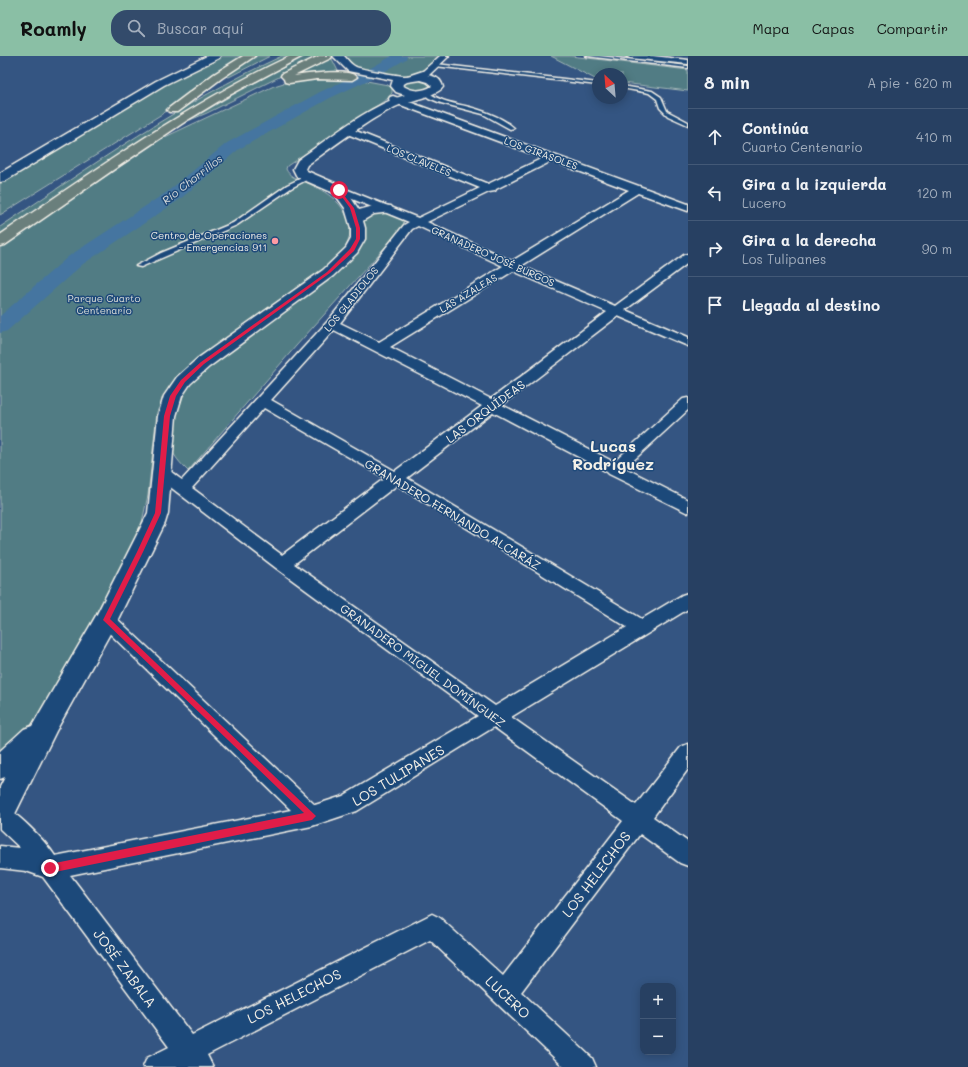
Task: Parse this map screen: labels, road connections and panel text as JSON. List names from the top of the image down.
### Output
{
  "streets": {
    "main road": ["GRANADERO JOSÉ BURGOS"],
    "street": [
      "LOS GIRASOLES",
      "LOS CLAVELES",
      "LAS AZALEAS",
      "LOS GLADIOLOS",
      "LAS ORQUÍDEAS",
      "GRANADERO FERNANDO ALCARÁZ",
      "GRANADERO MIGUEL DOMÍNGUEZ",
      "LOS TULIPANES",
      "LOS HELECHOS",
      "JOSÉ ZABALA",
      "LUCERO"
    ]
  },
  "crossings": [
    ["LOS GIRASOLES", "LAS AZALEAS"],
    ["LOS GIRASOLES", "LOS GLADIOLOS"],
    ["LOS CLAVELES", "LOS GLADIOLOS"],
    ["GRANADERO JOSÉ BURGOS", "LAS AZALEAS"],
    ["GRANADERO JOSÉ BURGOS", "LOS GLADIOLOS"],
    ["GRANADERO JOSÉ BURGOS", "LAS ORQUÍDEAS"],
    ["LOS GLADIOLOS", "GRANADERO FERNANDO ALCARÁZ"],
    ["LOS GLADIOLOS", "GRANADERO MIGUEL DOMÍNGUEZ"],
    ["LAS ORQUÍDEAS", "GRANADERO FERNANDO ALCARÁZ"],
    ["LAS ORQUÍDEAS", "GRANADERO MIGUEL DOMÍNGUEZ"],
    ["GRANADERO FERNANDO ALCARÁZ", "LOS TULIPANES"],
    ["GRANADERO MIGUEL DOMÍNGUEZ", "LOS TULIPANES"],
    ["GRANADERO MIGUEL DOMÍNGUEZ", "LOS HELECHOS"],
    ["LOS TULIPANES", "JOSÉ ZABALA"],
    ["LOS HELECHOS", "JOSÉ ZABALA"],
    ["LOS HELECHOS", "LUCERO"]
  ],
  "districts": ["Lucas Rodríguez"],
  "water": ["Río Chorrillos"],
  "parks": ["Parque Cuarto Centenario"],
  "places": ["Centro de Operaciones - Emergencias 911"],
  "north": "top left",
  "page": {
    "header": "Roamly",
    "search": "Buscar aquí",
    "nav": ["Mapa", "Capas", "Compartir"],
    "heading": ["8 min", "A pie · 620 m"],
    "list": [
      ["Continúa", "Cuarto Centenario", "410 m"],
      ["Gira a la izquierda", "Lucero", "120 m"],
      ["Gira a la derecha", "Los Tulipanes", "90 m"],
      "Llegada al destino"
    ],
    "map_buttons": ["+", "−"]
  }
}
